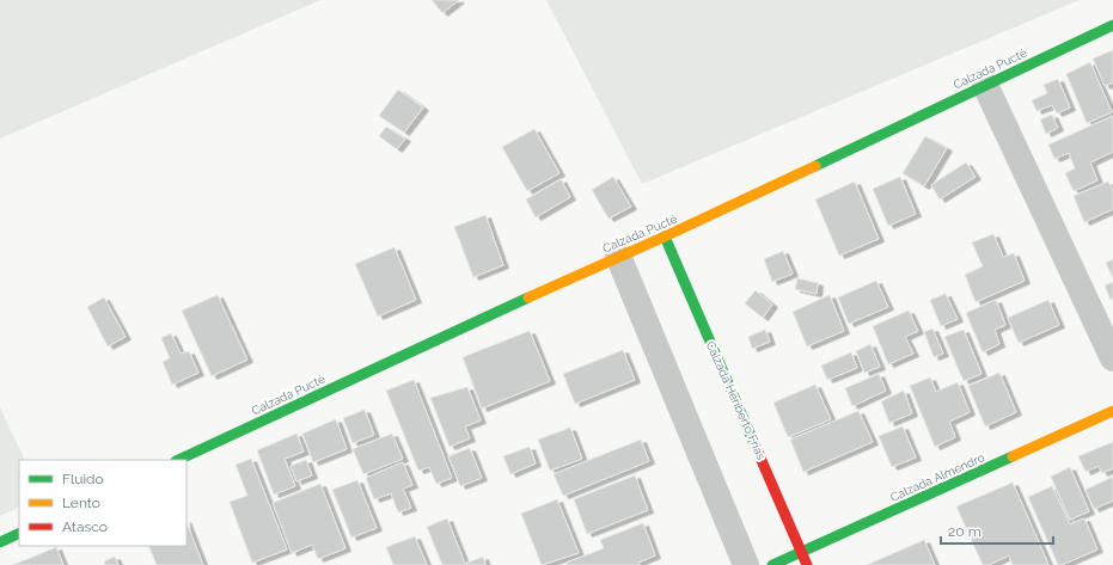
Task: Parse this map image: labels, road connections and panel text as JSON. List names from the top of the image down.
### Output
{
  "streets": {
    "street": ["Calzada Pucté", "Calzada Heriberto Frías", "Calzada Almendro"]
  },
  "crossings": [
    ["Calzada Pucté", "Calzada Heriberto Frías"],
    ["Calzada Heriberto Frías", "Calzada Almendro"]
  ],
  "legend": ["Fluido", "Lento", "Atasco"],
  "scale_bar": "20 m"
}
